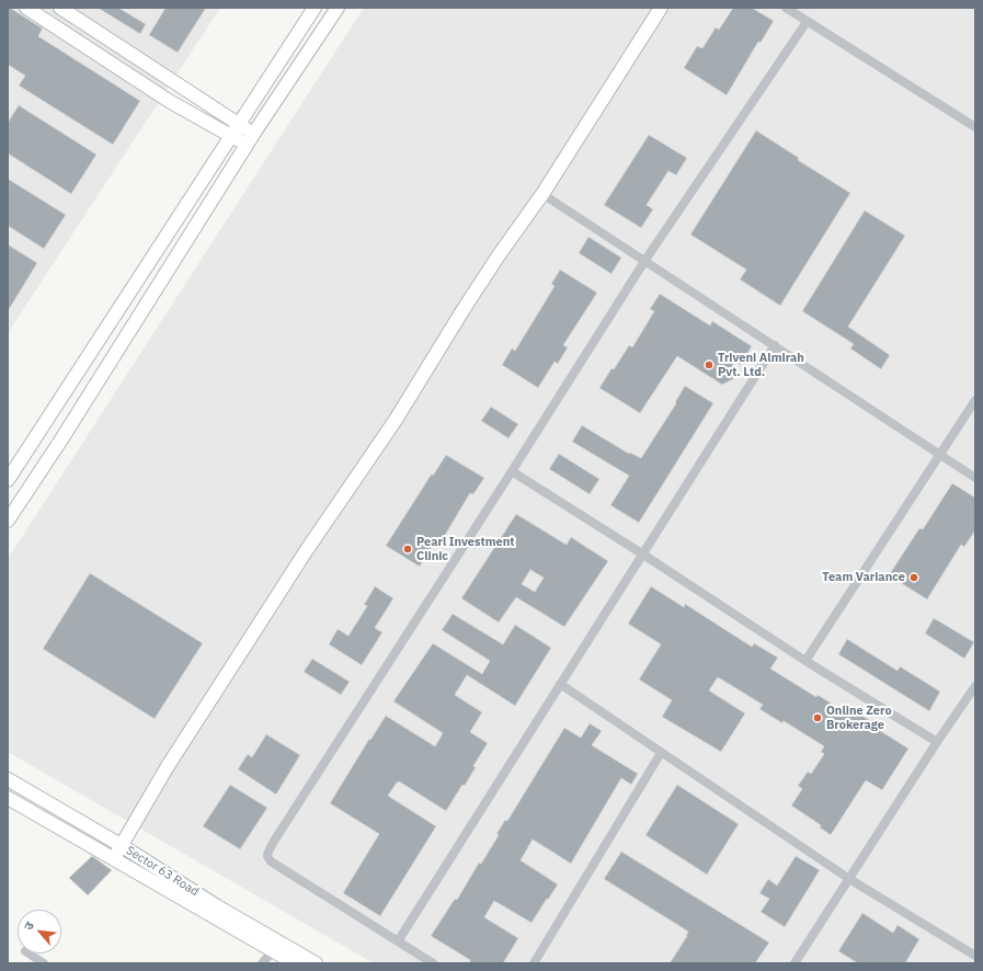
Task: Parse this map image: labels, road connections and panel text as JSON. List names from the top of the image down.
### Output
{
  "streets": {
    "street": ["Sector 63 Road"]
  },
  "places": [
    "Triveni Almirah Pvt. Ltd.",
    "Pearl Investment Clinic",
    "Team Variance",
    "Online Zero Brokerage"
  ],
  "north": "top left"
}
